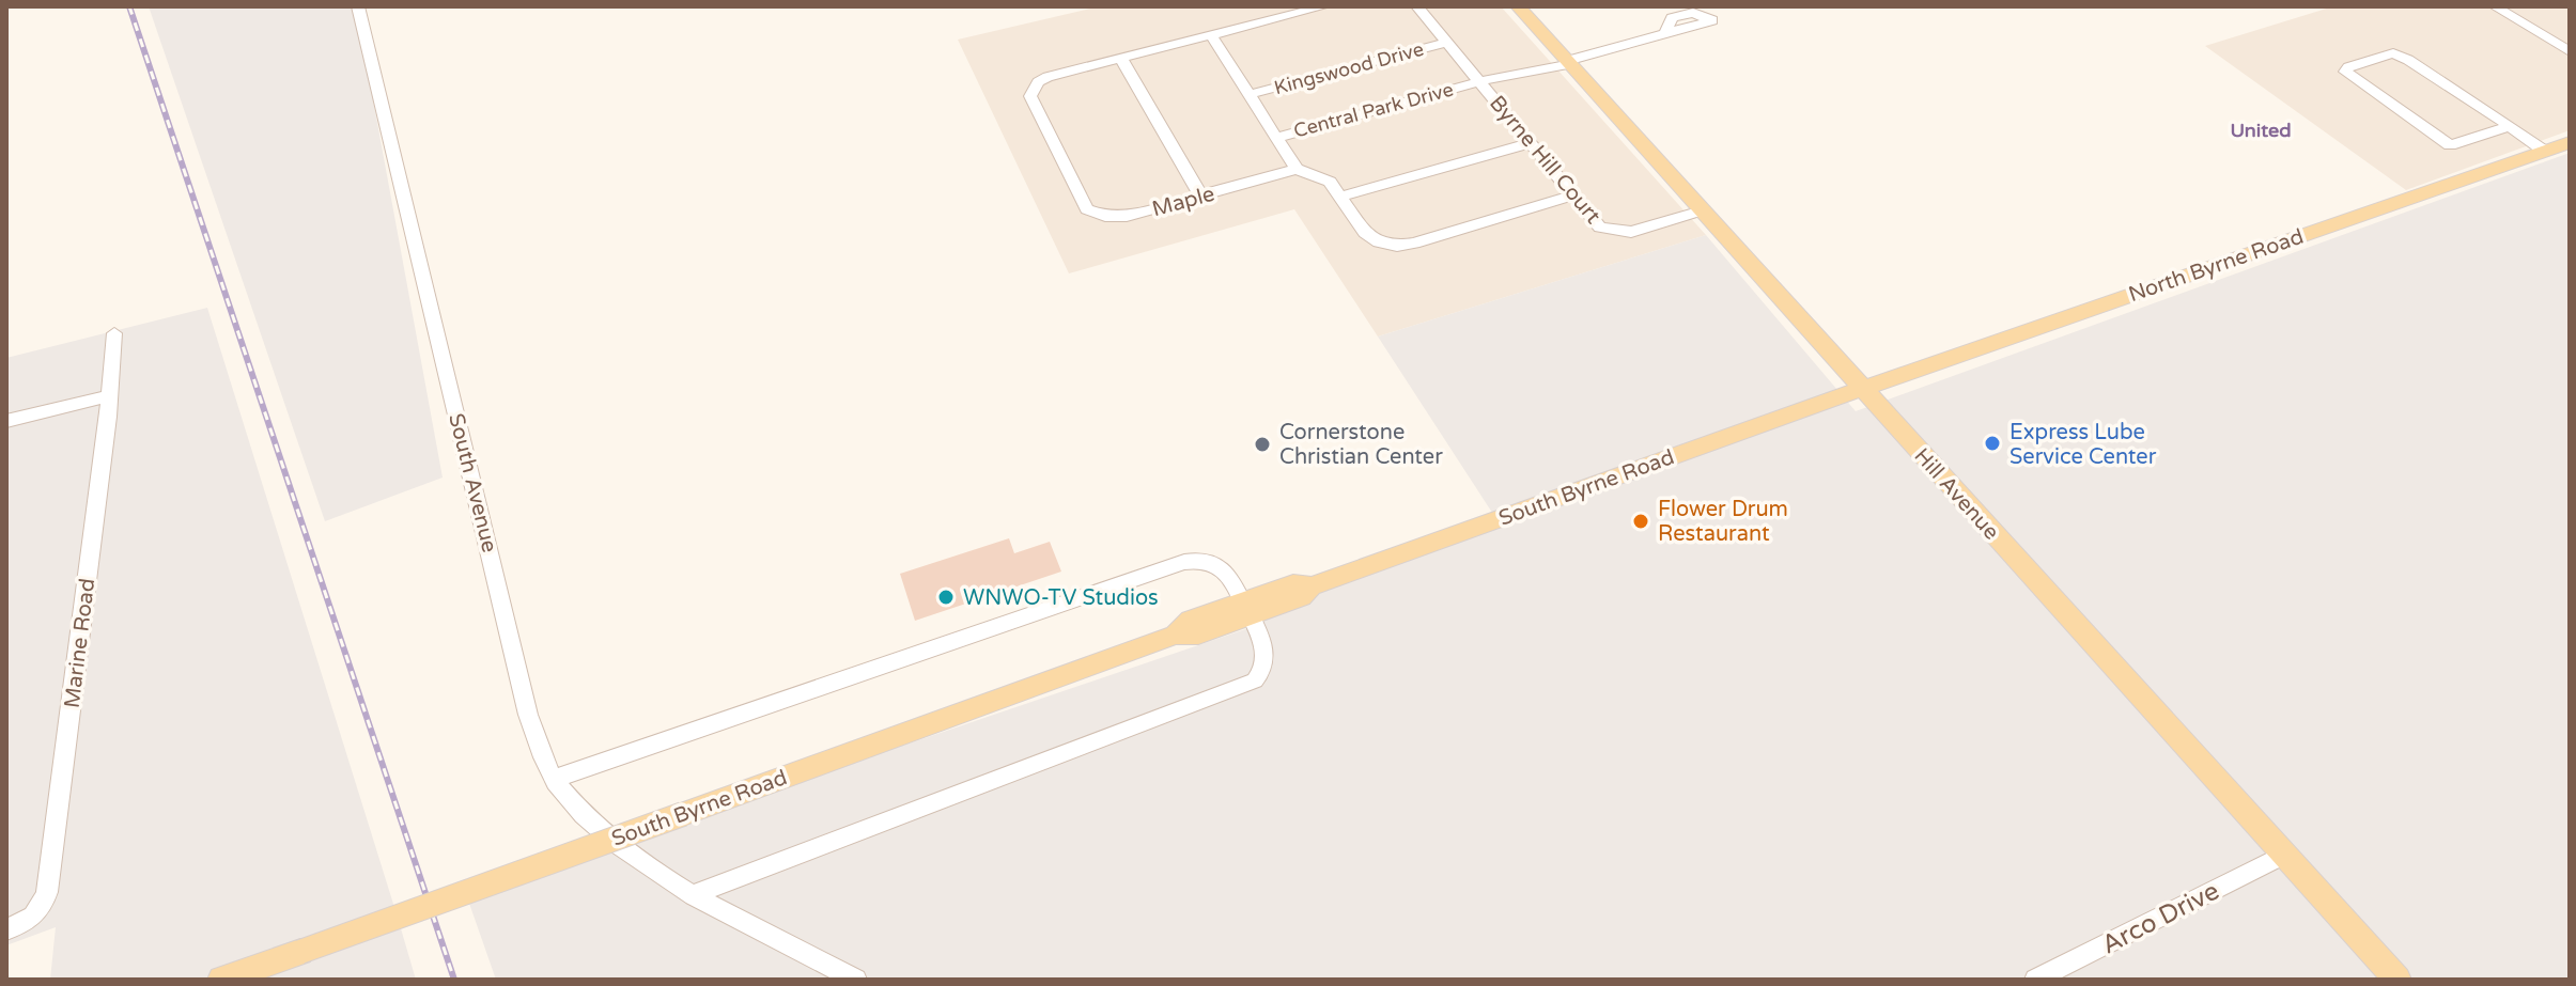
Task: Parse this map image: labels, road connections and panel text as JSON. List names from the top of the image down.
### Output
{
  "streets": {
    "main road": ["North Byrne Road", "South Byrne Road", "Hill Avenue"],
    "street": [
      "Kingswood Drive",
      "Central Park Drive",
      "Byrne Hill Court",
      "Maple",
      "South Avenue",
      "Marine Road",
      "Arco Drive"
    ]
  },
  "crossings": [
    ["Kingswood Drive", "Byrne Hill Court"],
    ["Central Park Drive", "Byrne Hill Court"],
    ["Central Park Drive", "Hill Avenue"],
    ["Byrne Hill Court", "Hill Avenue"],
    ["North Byrne Road", "South Byrne Road"],
    ["North Byrne Road", "Hill Avenue"],
    ["South Byrne Road", "Hill Avenue"],
    ["Hill Avenue", "Arco Drive"]
  ],
  "districts": ["United"],
  "places": [
    "Express Lube Service Center",
    "Cornerstone Christian Center",
    "Flower Drum Restaurant",
    "WNWO-TV Studios"
  ]
}
